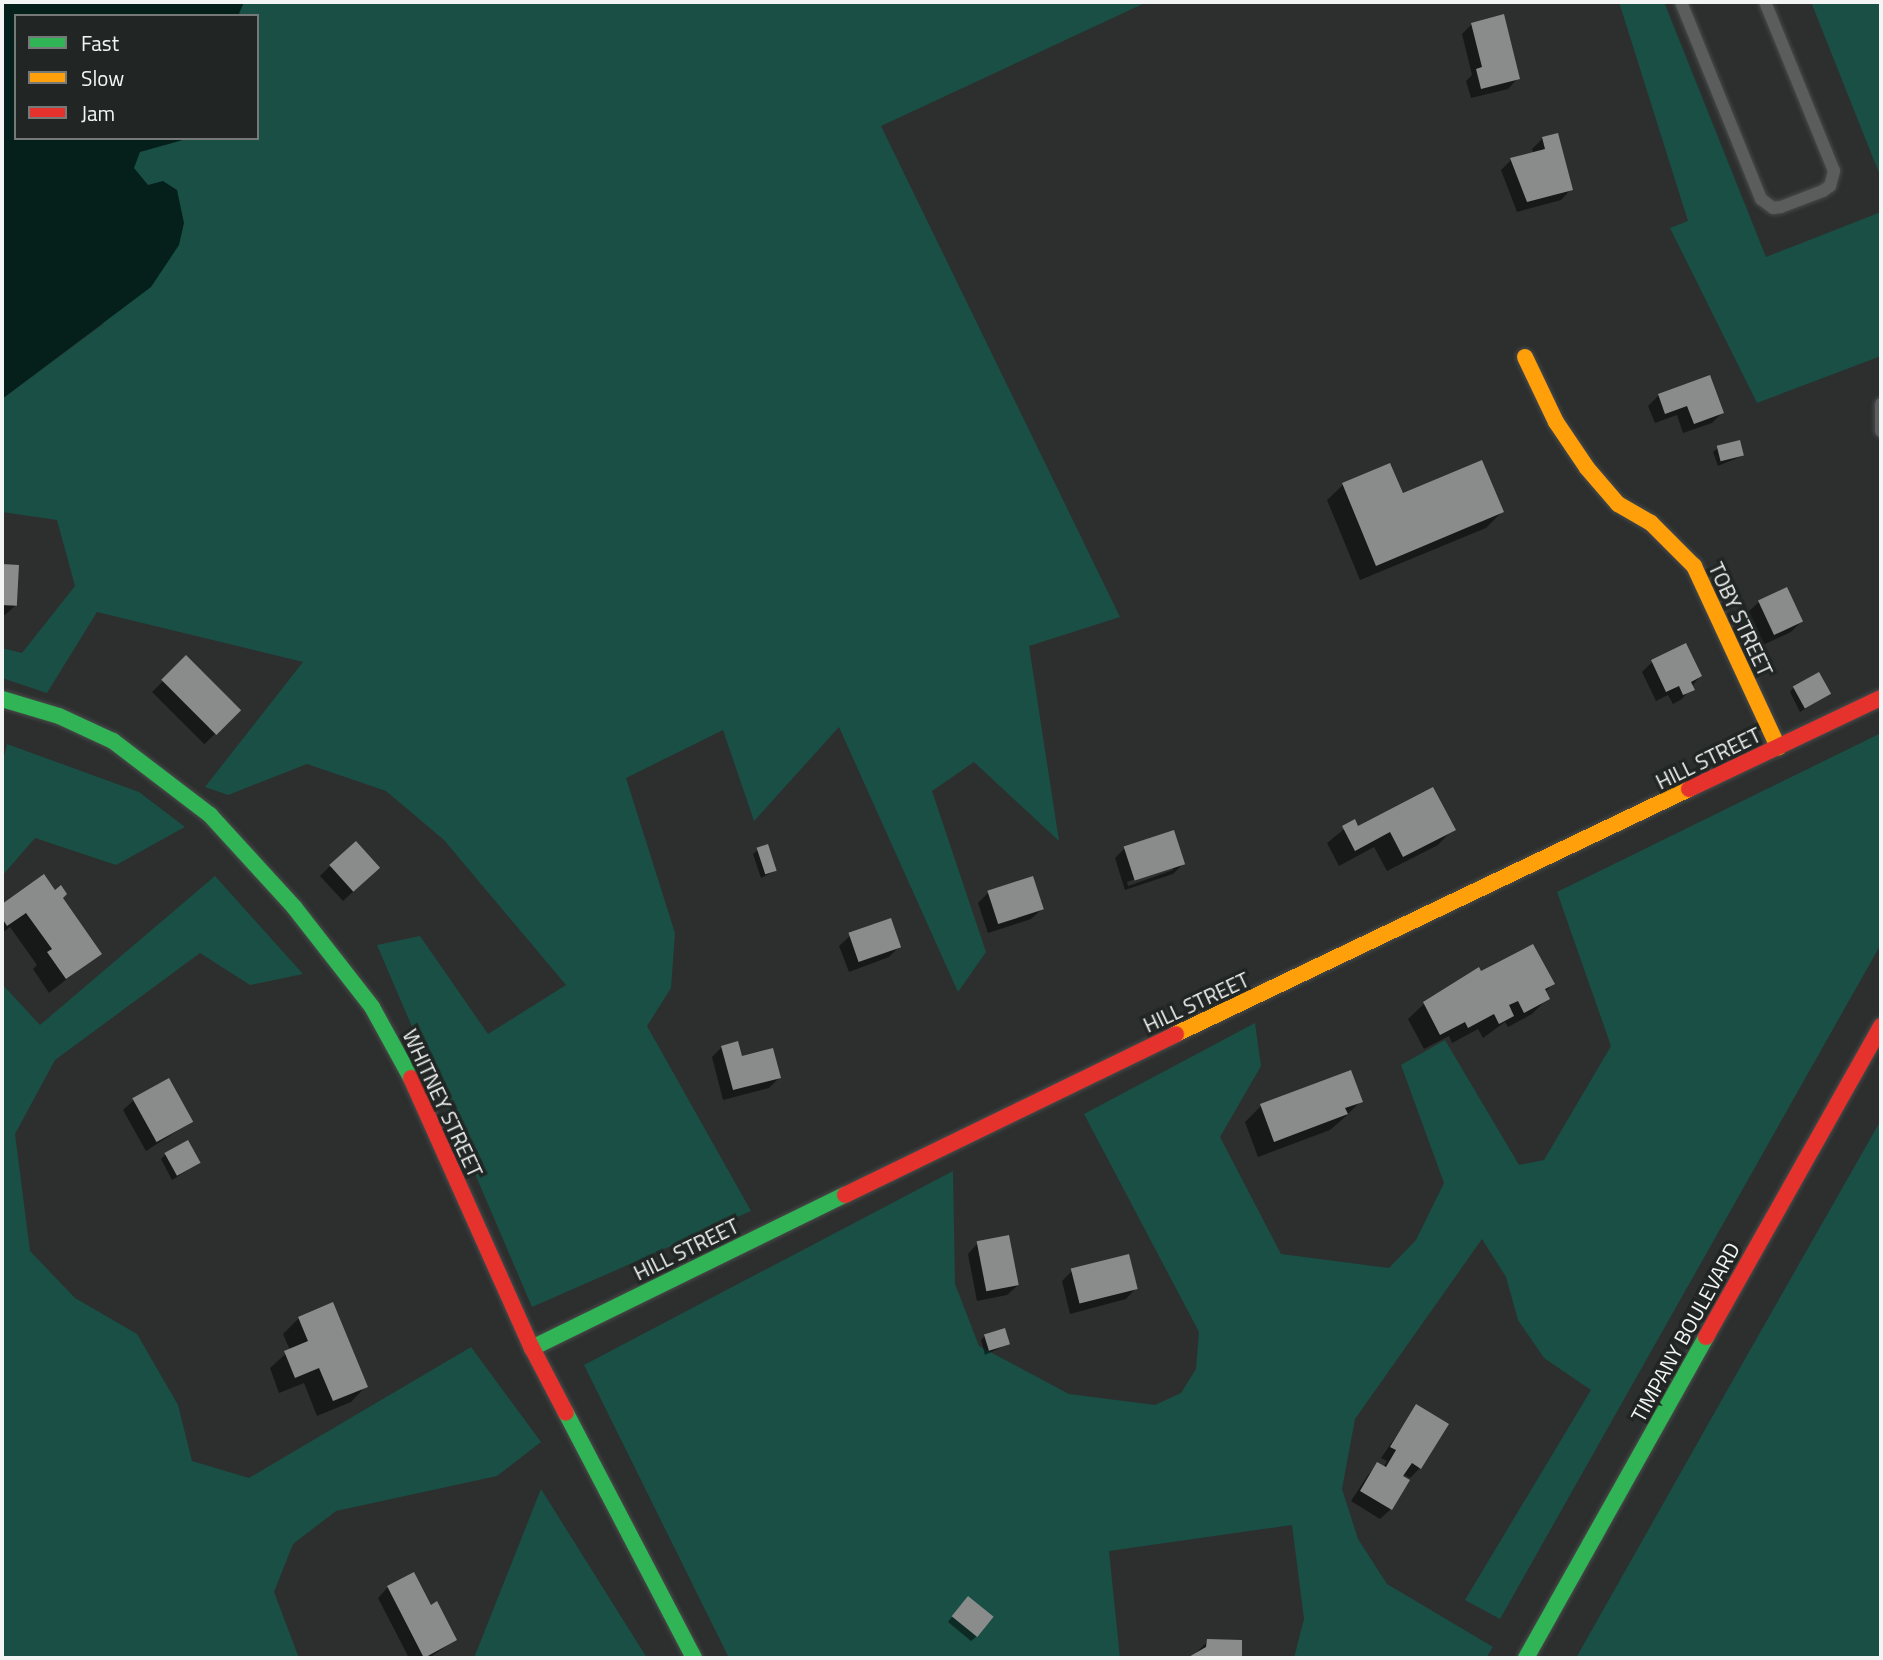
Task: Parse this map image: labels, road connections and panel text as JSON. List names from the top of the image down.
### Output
{
  "streets": {
    "street": [
      "TOBY STREET",
      "HILL STREET",
      "WHITNEY STREET",
      "TIMPANY BOULEVARD"
    ]
  },
  "crossings": [
    ["TOBY STREET", "HILL STREET"],
    ["HILL STREET", "WHITNEY STREET"]
  ],
  "legend": ["Fast", "Slow", "Jam"]
}
